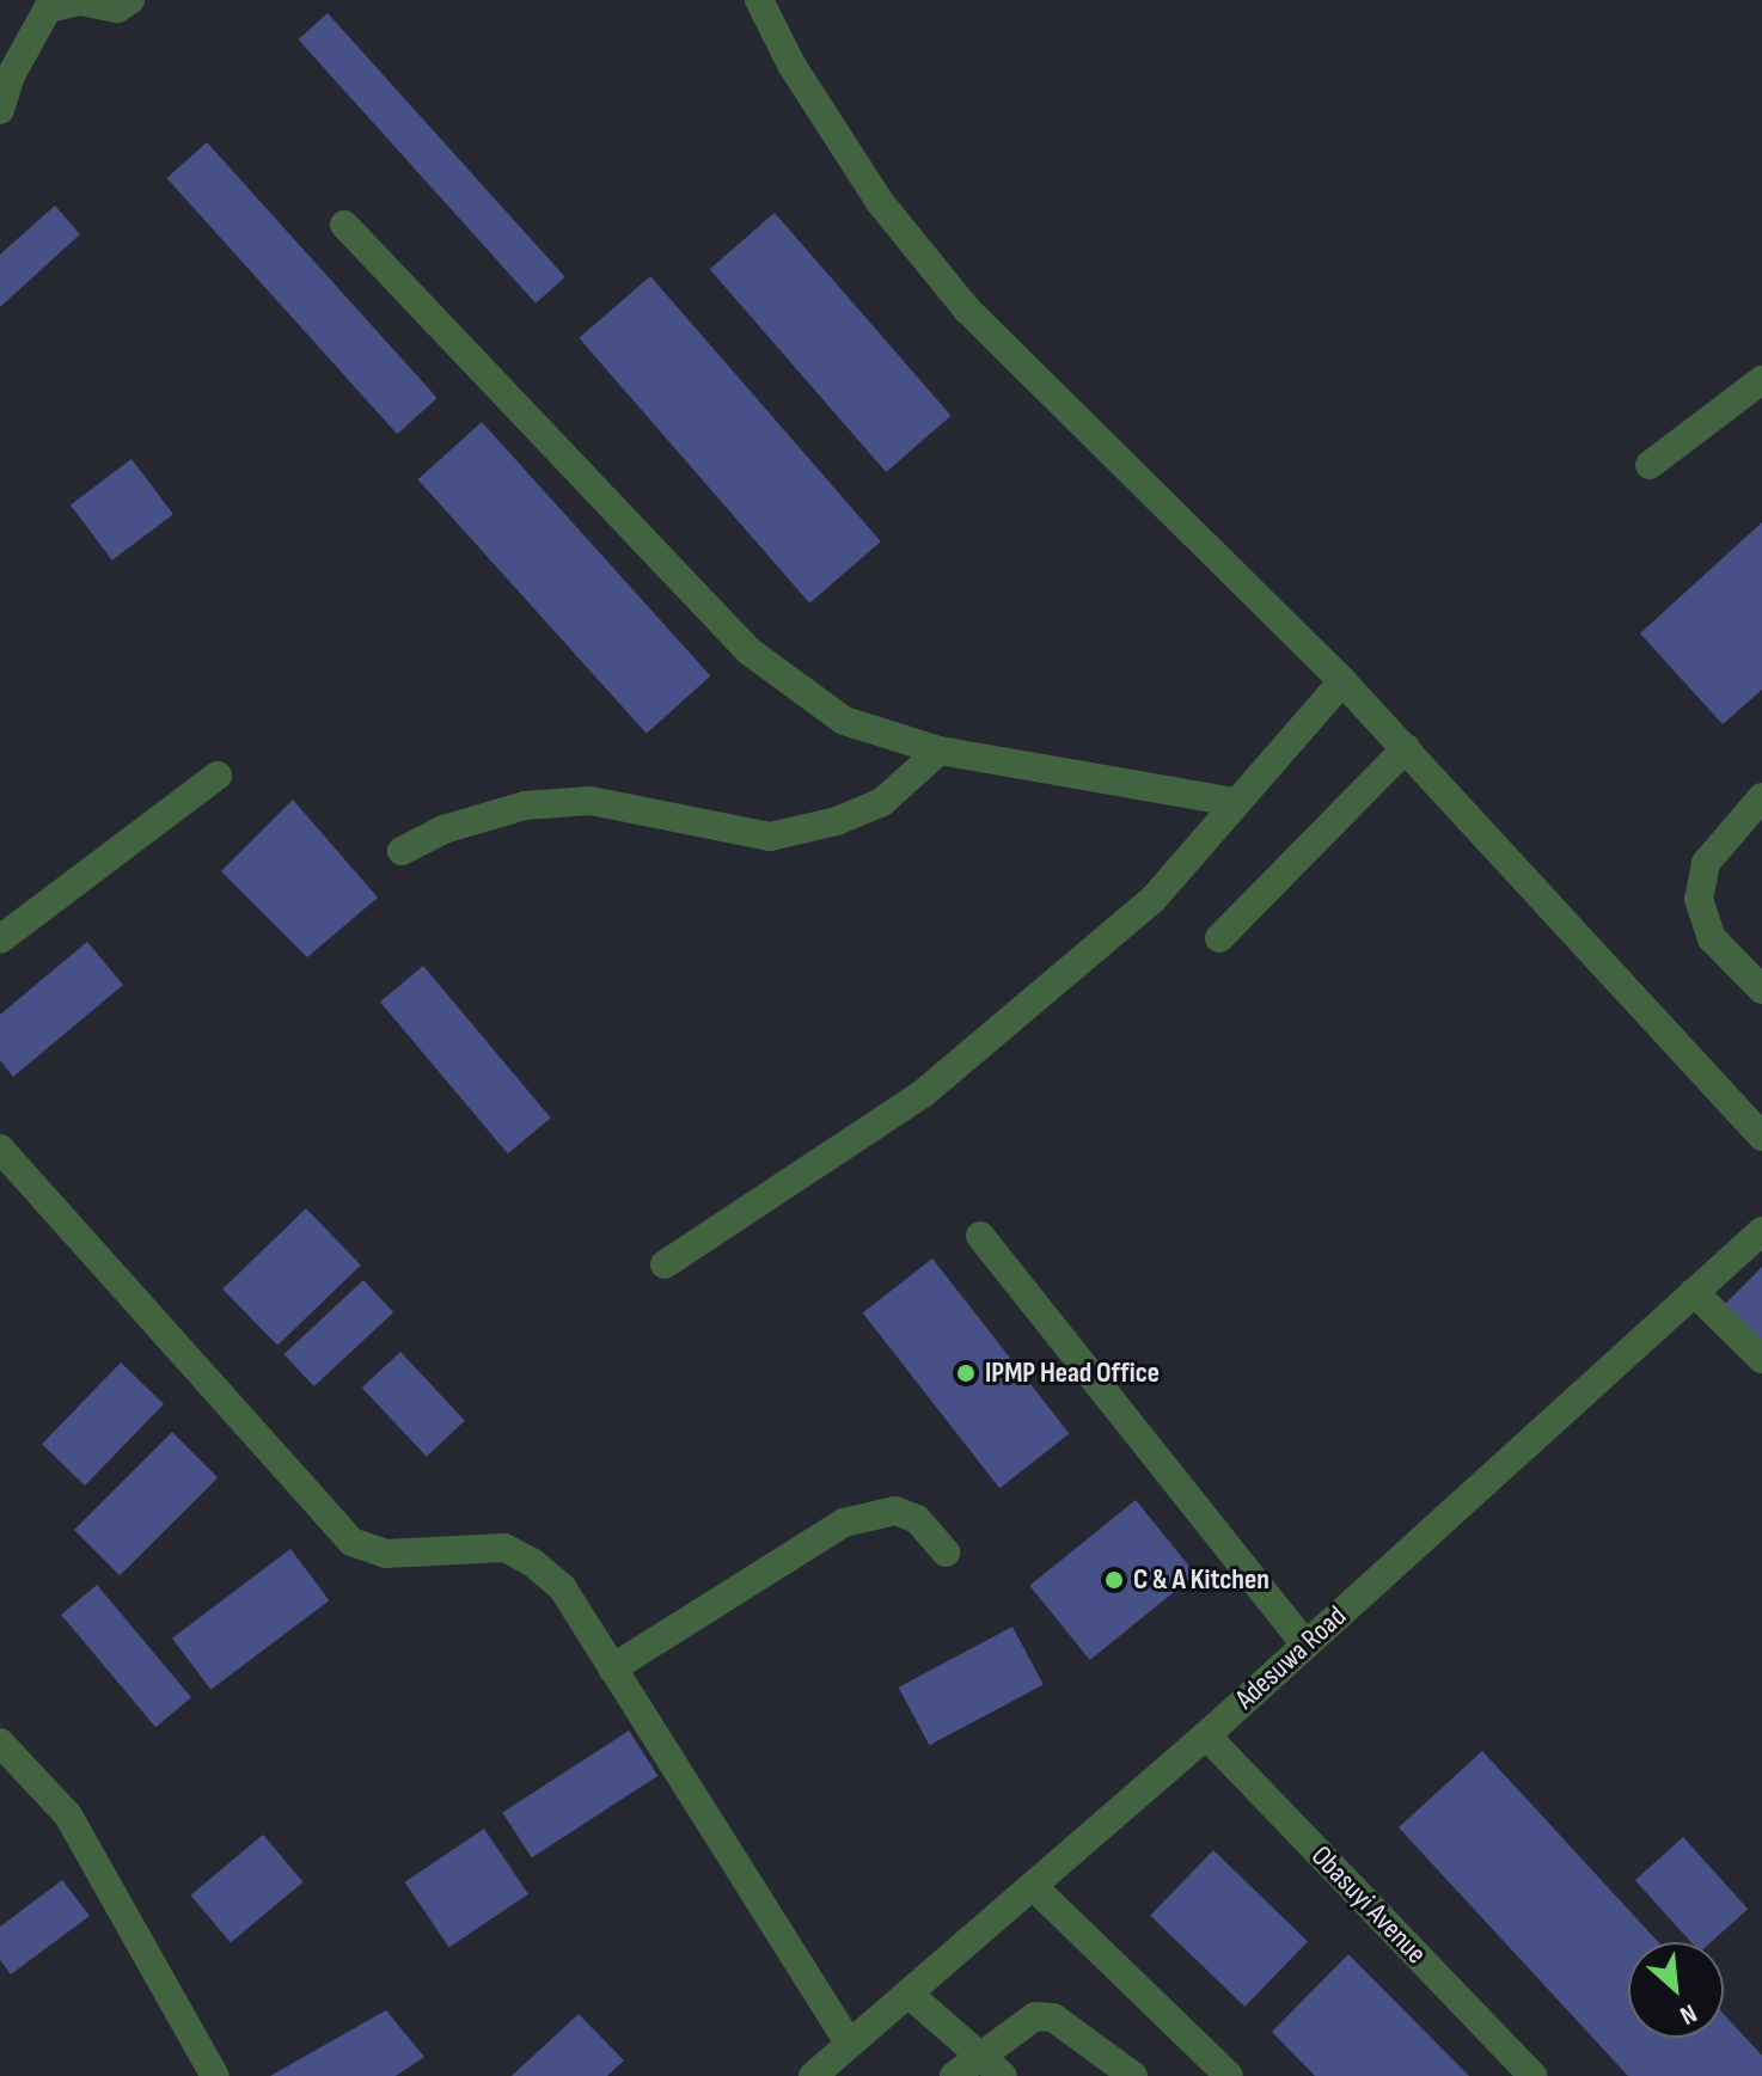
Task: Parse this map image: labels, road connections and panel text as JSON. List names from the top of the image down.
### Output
{
  "streets": {
    "street": ["Adesuwa Road", "Obasuyi Avenue"]
  },
  "crossings": [
    ["Adesuwa Road", "Obasuyi Avenue"]
  ],
  "places": ["IPMP Head Office", "C & A Kitchen"],
  "north": "bottom right"
}
